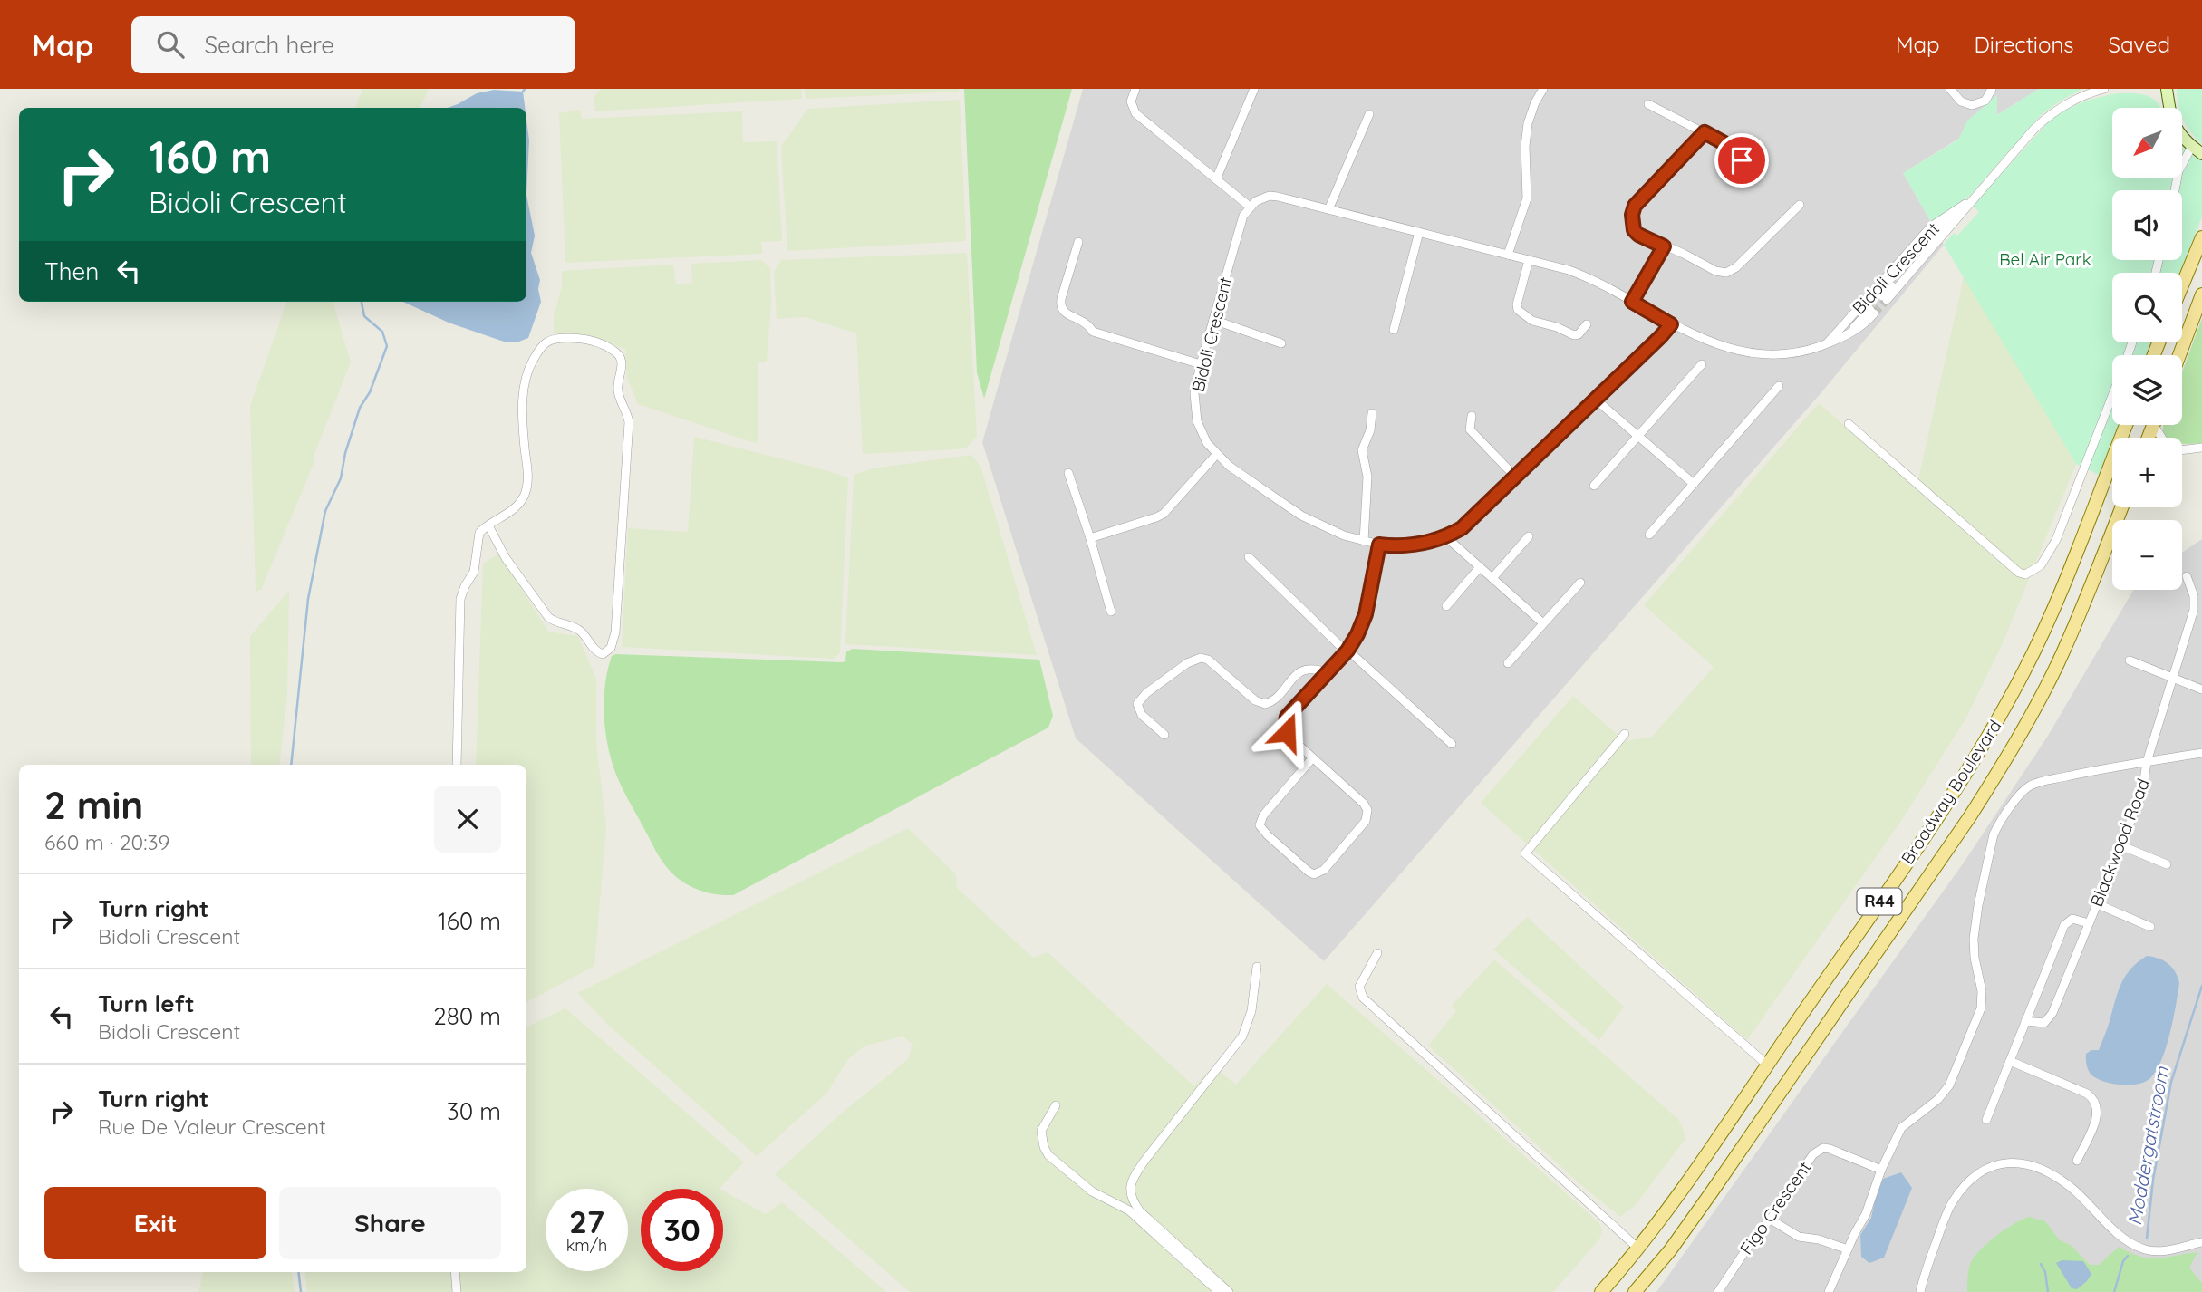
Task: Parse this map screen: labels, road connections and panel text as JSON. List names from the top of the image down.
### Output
{
  "streets": {
    "main road": ["Broadway Boulevard", "R44"],
    "street": ["Bidoli Crescent", "Blackwood Road", "Figo Crescent"]
  },
  "water": ["Moddergatstroom"],
  "parks": ["Bel Air Park"],
  "north": "bottom left",
  "page": {
    "header": "Map",
    "search": "Search here",
    "nav": ["Map", "Directions", "Saved"],
    "map_buttons": ["+", "−"],
    "turn": ["160 m", "Bidoli Crescent"],
    "then": "Then",
    "heading": ["2 min", "660 m · 20:39"],
    "list": [
      {
        "name": "Turn right",
        "note": "Bidoli Crescent",
        "value": "160 m"
      },
      {
        "name": "Turn left",
        "note": "Bidoli Crescent",
        "value": "280 m"
      },
      {
        "name": "Turn right",
        "note": "Rue De Valeur Crescent",
        "value": "30 m"
      }
    ],
    "buttons": ["Exit", "Share"],
    "speed": "27 km/h",
    "limit": "30"
  }
}
